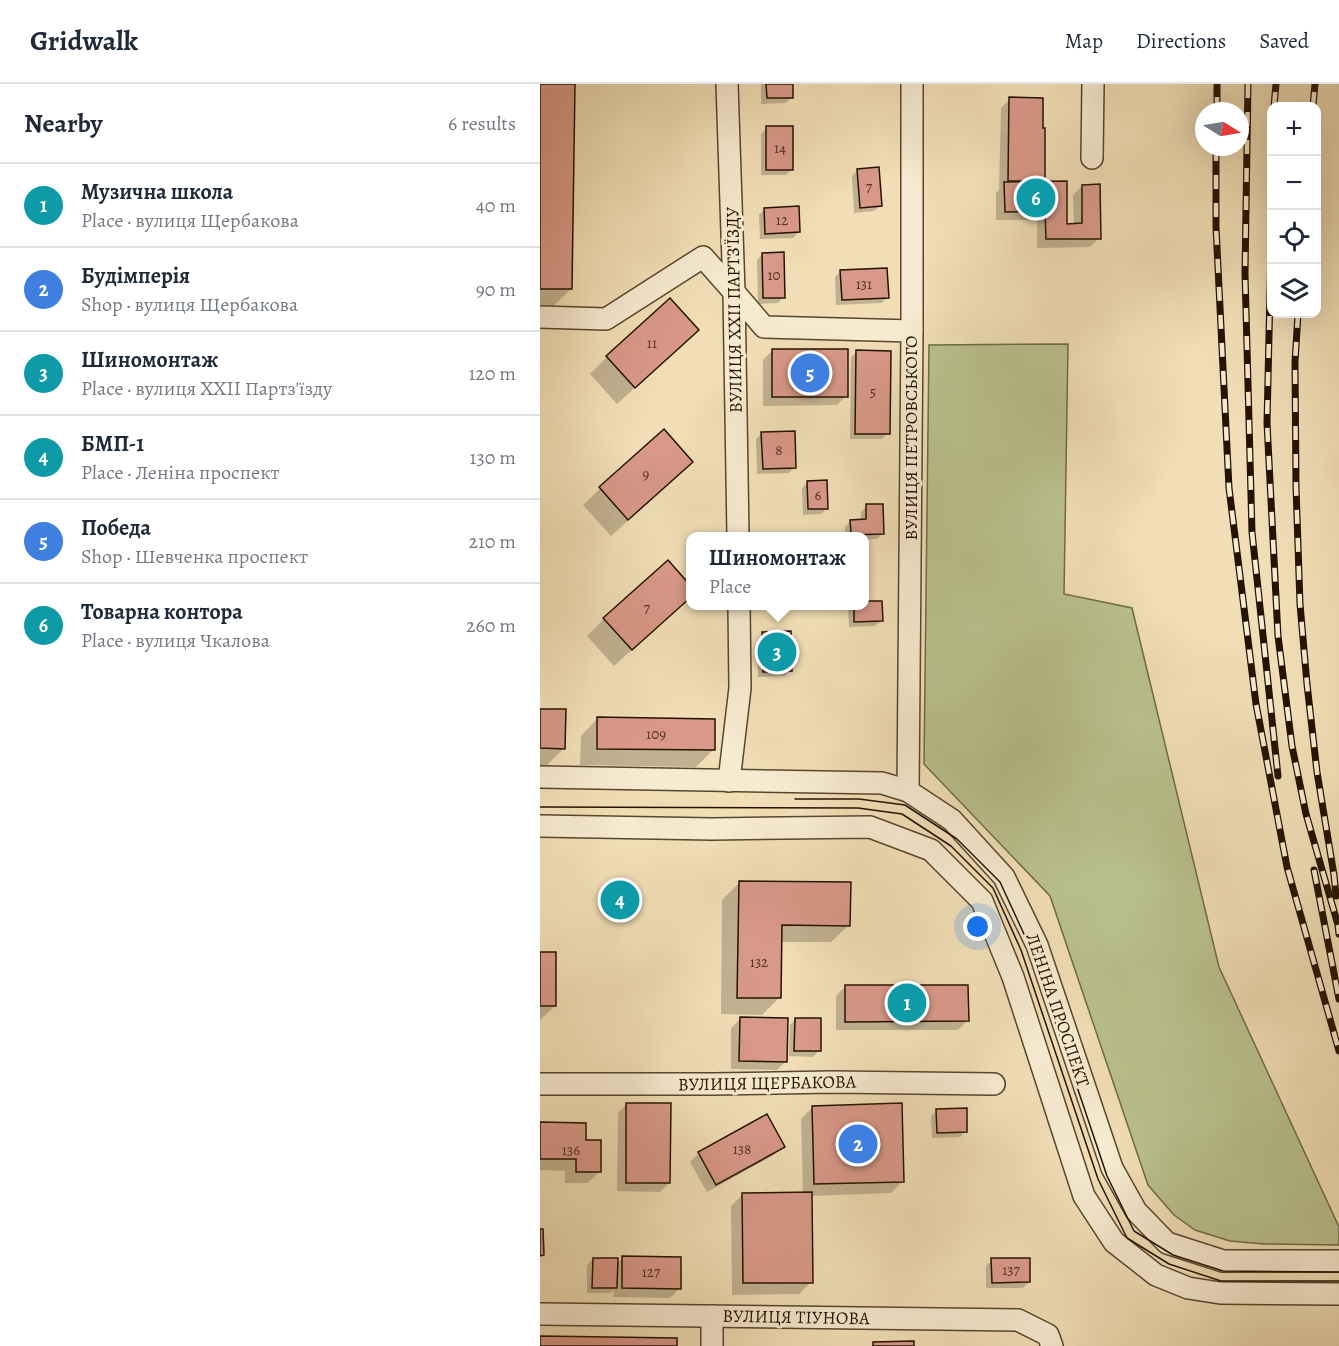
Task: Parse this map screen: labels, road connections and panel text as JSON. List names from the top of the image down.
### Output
{
  "streets": {
    "street": [
      "ВУЛИЦЯ XXII ПАРТЗ'ЇЗДУ",
      "ВУЛИЦЯ ПЕТРОВСЬКОГО",
      "ЛЕНІНА ПРОСПЕКТ",
      "ВУЛИЦЯ ЩЕРБАКОВА",
      "ВУЛИЦЯ ТІУНОВА"
    ]
  },
  "crossings": [
    ["ВУЛИЦЯ ПЕТРОВСЬКОГО", "ЛЕНІНА ПРОСПЕКТ"]
  ],
  "house_numbers": [
    "14",
    "7",
    "12",
    "10",
    "131",
    "11",
    "5",
    "8",
    "9",
    "6",
    "7",
    "109",
    "132",
    "138",
    "136",
    "137",
    "127"
  ],
  "north": "right",
  "page": {
    "header": "Gridwalk",
    "nav": ["Map", "Directions", "Saved"],
    "heading": ["Nearby", "6 results"],
    "map_buttons": ["+", "−"],
    "list": [
      {
        "mark": "1",
        "name": "Музична школа",
        "note": "Place · вулиця Щербакова",
        "value": "40 m"
      },
      {
        "mark": "2",
        "name": "Будімперія",
        "note": "Shop · вулиця Щербакова",
        "value": "90 m"
      },
      {
        "mark": "3",
        "name": "Шиномонтаж",
        "note": "Place · вулиця XXII Партз'їзду",
        "value": "120 m"
      },
      {
        "mark": "4",
        "name": "БМП-1",
        "note": "Place · Леніна проспект",
        "value": "130 m"
      },
      {
        "mark": "5",
        "name": "Победа",
        "note": "Shop · Шевченка проспект",
        "value": "210 m"
      },
      {
        "mark": "6",
        "name": "Товарна контора",
        "note": "Place · вулиця Чкалова",
        "value": "260 m"
      }
    ],
    "pins": [
      "6",
      "5",
      "3",
      "4",
      "1",
      "2"
    ],
    "popup": ["Шиномонтаж", "Place"]
  }
}
